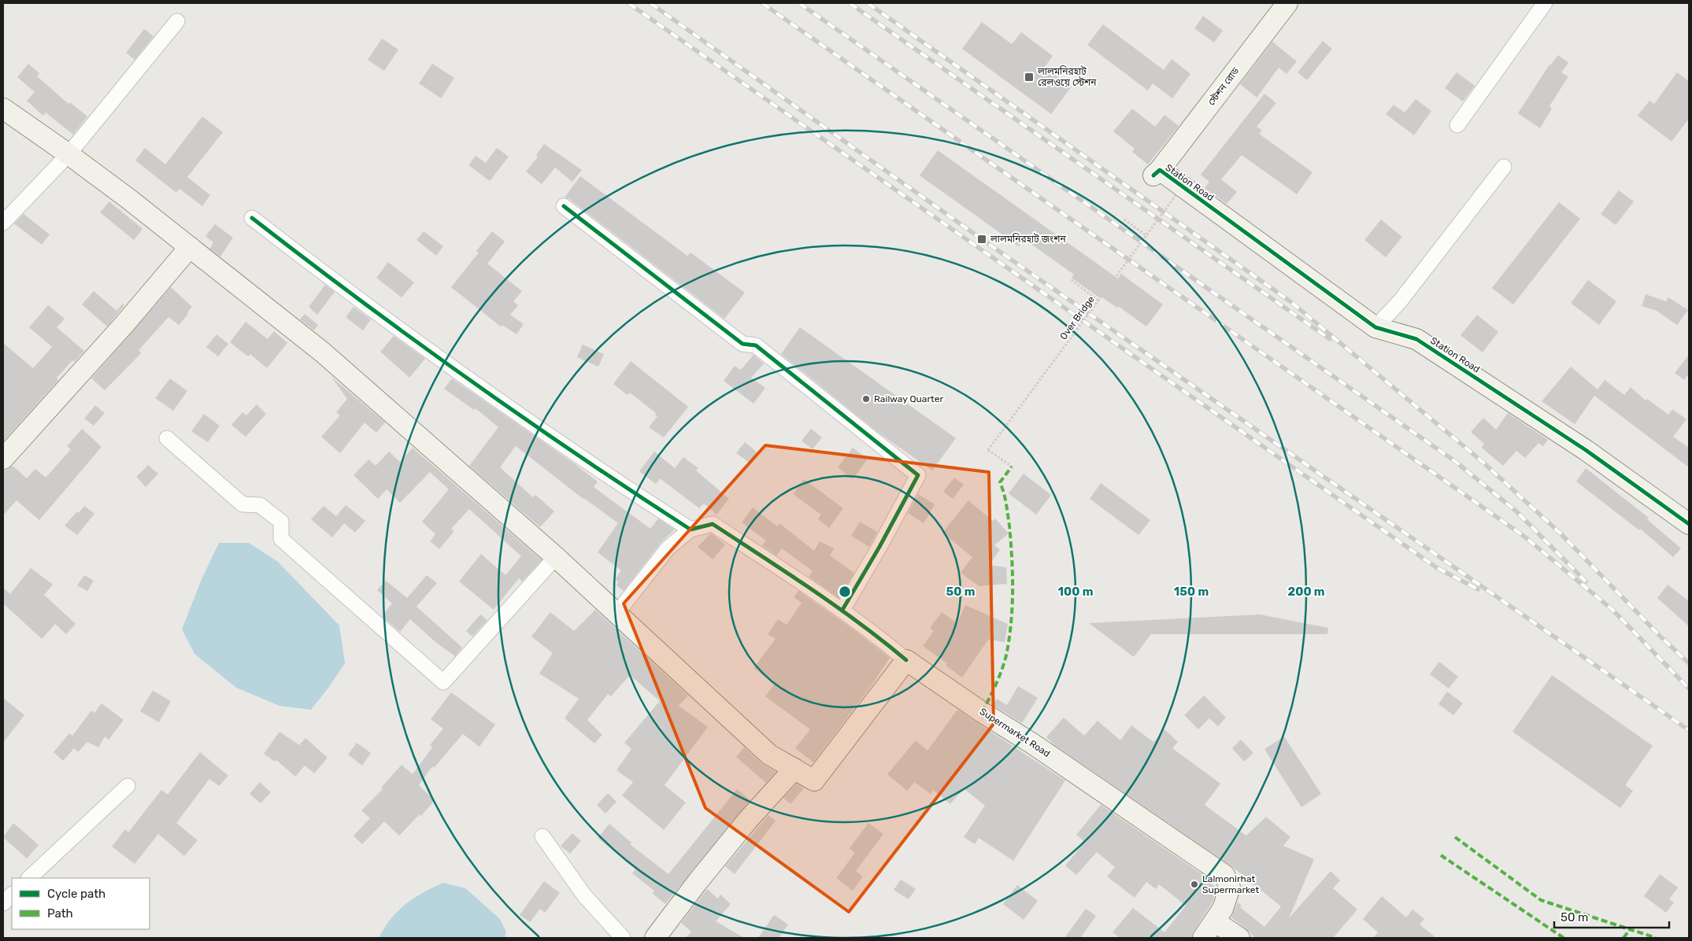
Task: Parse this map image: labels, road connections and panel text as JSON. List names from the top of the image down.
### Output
{
  "streets": {
    "main road": ["স্টেশন রোড", "Station Road", "Supermarket Road"],
    "path": ["Over Bridge"]
  },
  "crossings": [
    ["স্টেশন রোড", "Station Road"]
  ],
  "places": {
    "transit": ["লালমনিরহাট রেলওয়ে স্টেশন", "লালমনিরহাট জংশন"],
    "other": ["Railway Quarter", "Lalmonirhat Supermarket"]
  },
  "legend": ["Cycle path", "Path"],
  "scale_bar": "50 m",
  "rings": [
    "50 m",
    "100 m",
    "150 m",
    "200 m"
  ]
}
